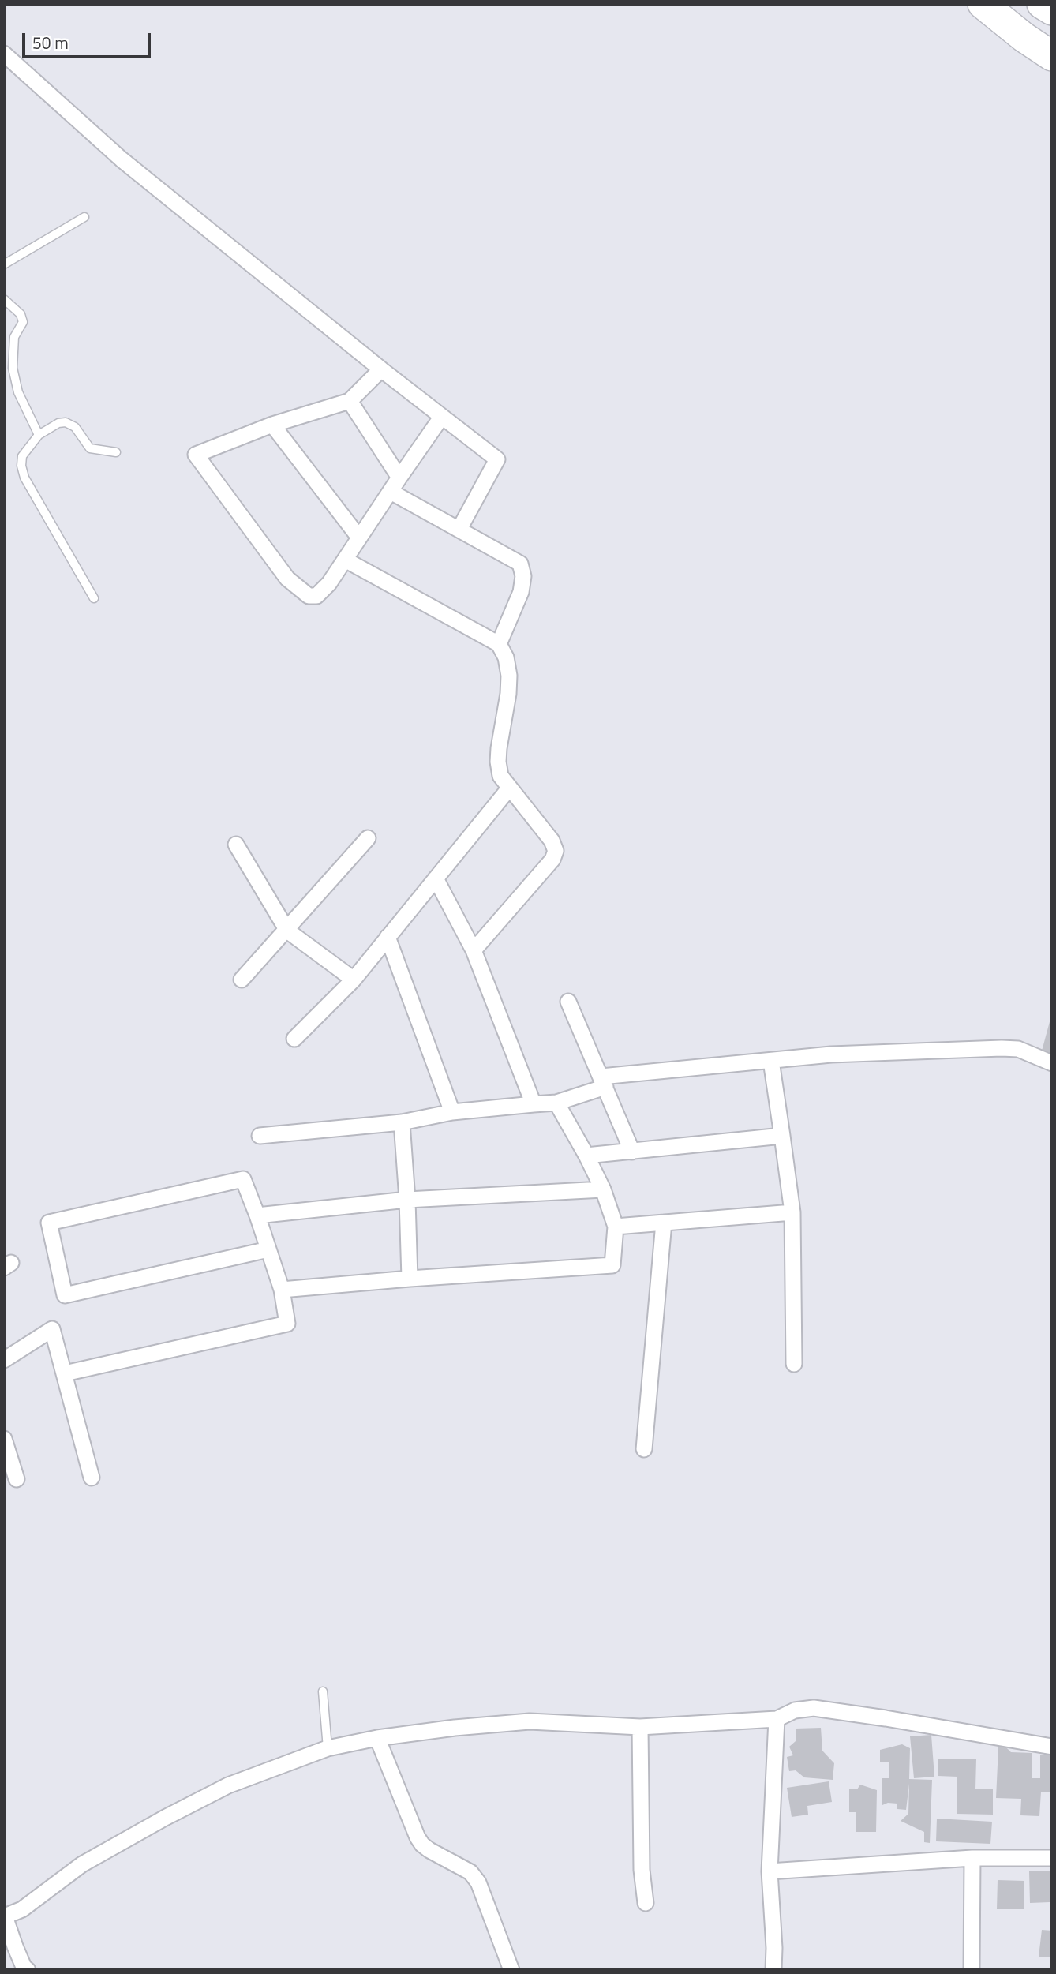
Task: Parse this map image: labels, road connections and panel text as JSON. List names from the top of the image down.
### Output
{
  "scale_bar": "50 m"
}
